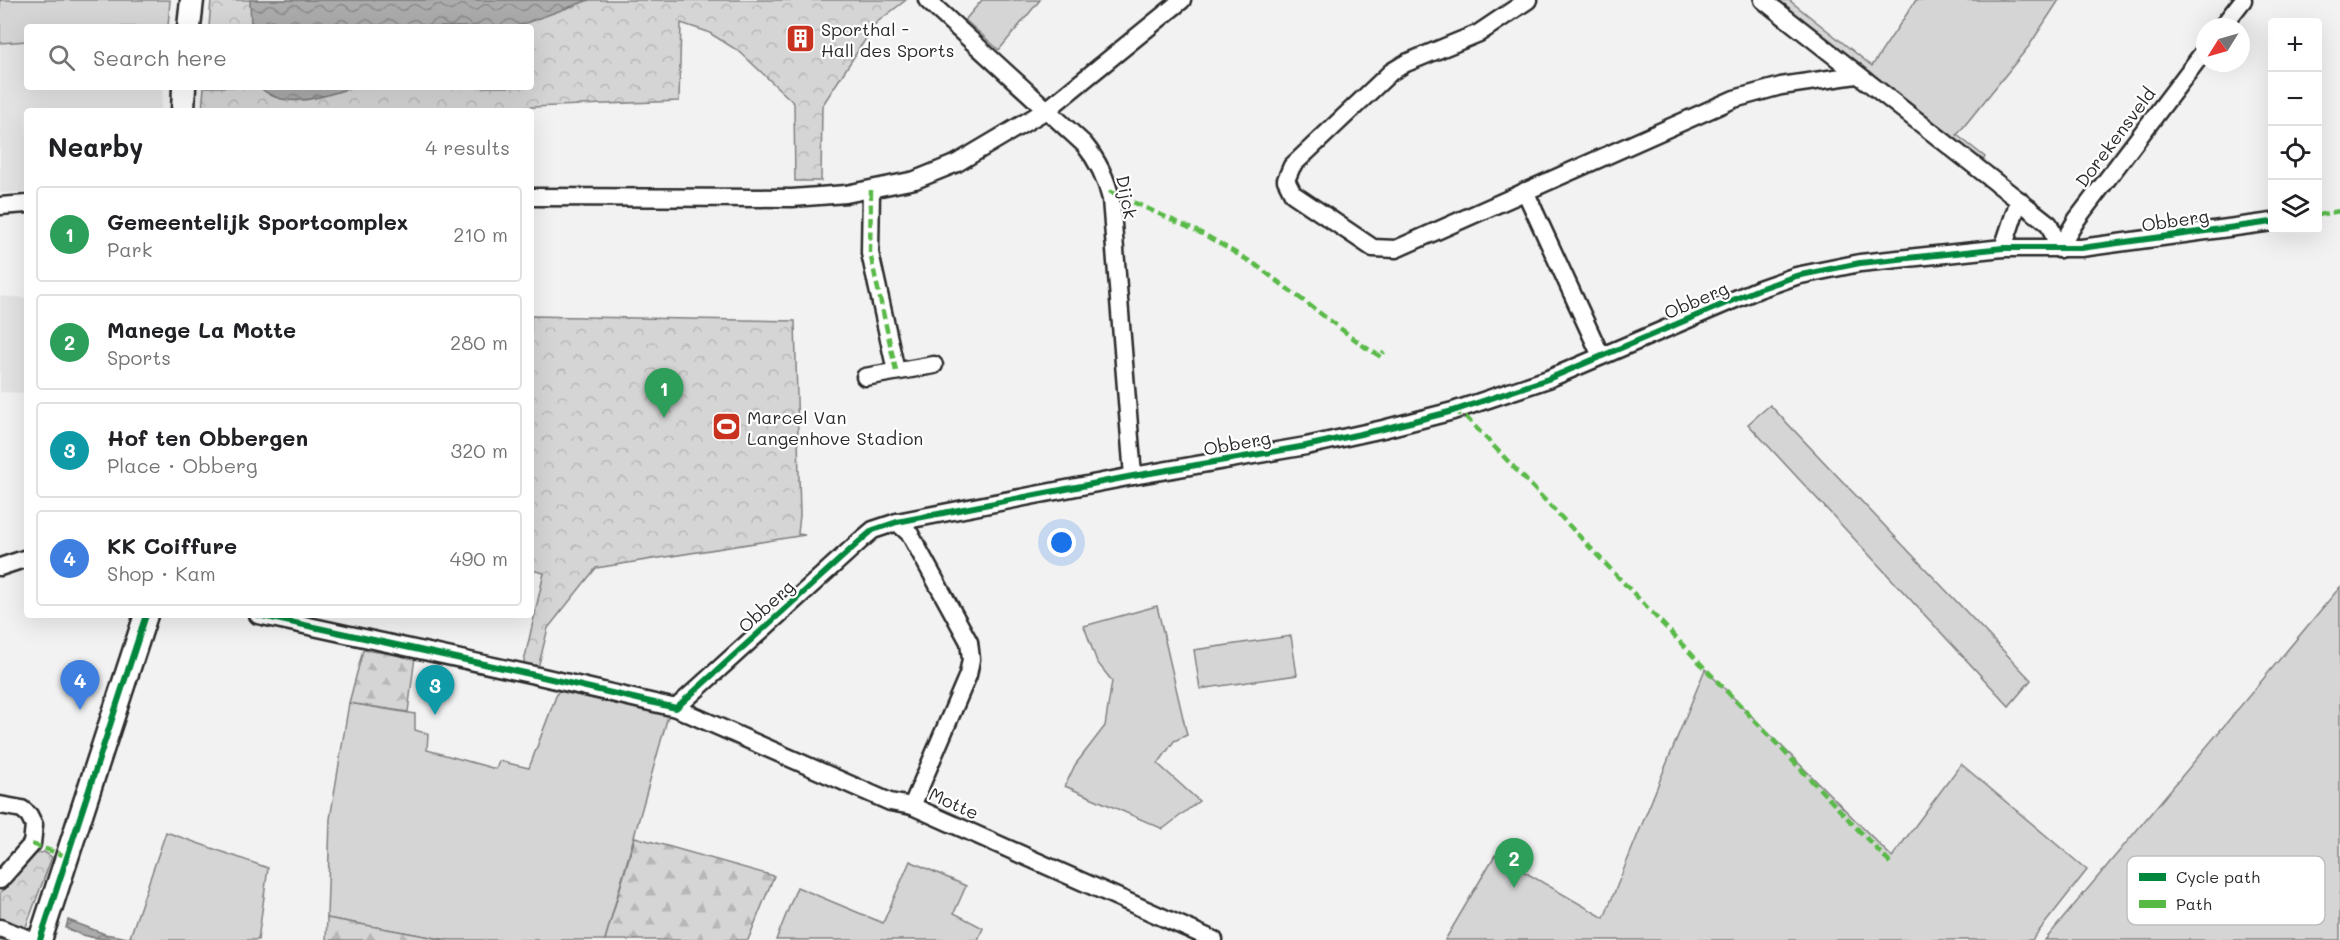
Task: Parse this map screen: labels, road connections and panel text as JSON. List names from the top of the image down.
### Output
{
  "streets": {
    "street": [
      "Dorekensveld",
      "Dijck",
      "Obberg",
      "Motte"
    ]
  },
  "crossings": [
    ["Dorekensveld", "Obberg"],
    ["Dijck", "Obberg"],
    ["Obberg", "Motte"]
  ],
  "places": {
    "building": ["Sporthal - Hall des Sports"],
    "sports": ["Marcel Van Langenhove Stadion"]
  },
  "legend": ["Cycle path", "Path"],
  "north": "bottom left",
  "page": {
    "map_buttons": ["+", "−"],
    "search": "Search here",
    "heading": ["Nearby", "4 results"],
    "list": [
      {
        "mark": "1",
        "name": "Gemeentelijk Sportcomplex",
        "note": "Park",
        "value": "210 m"
      },
      {
        "mark": "2",
        "name": "Manege La Motte",
        "note": "Sports",
        "value": "280 m"
      },
      {
        "mark": "3",
        "name": "Hof ten Obbergen",
        "note": "Place · Obberg",
        "value": "320 m"
      },
      {
        "mark": "4",
        "name": "KK Coiffure",
        "note": "Shop · Kam",
        "value": "490 m"
      }
    ],
    "pins": [
      "1",
      "4",
      "3",
      "2"
    ]
  }
}
